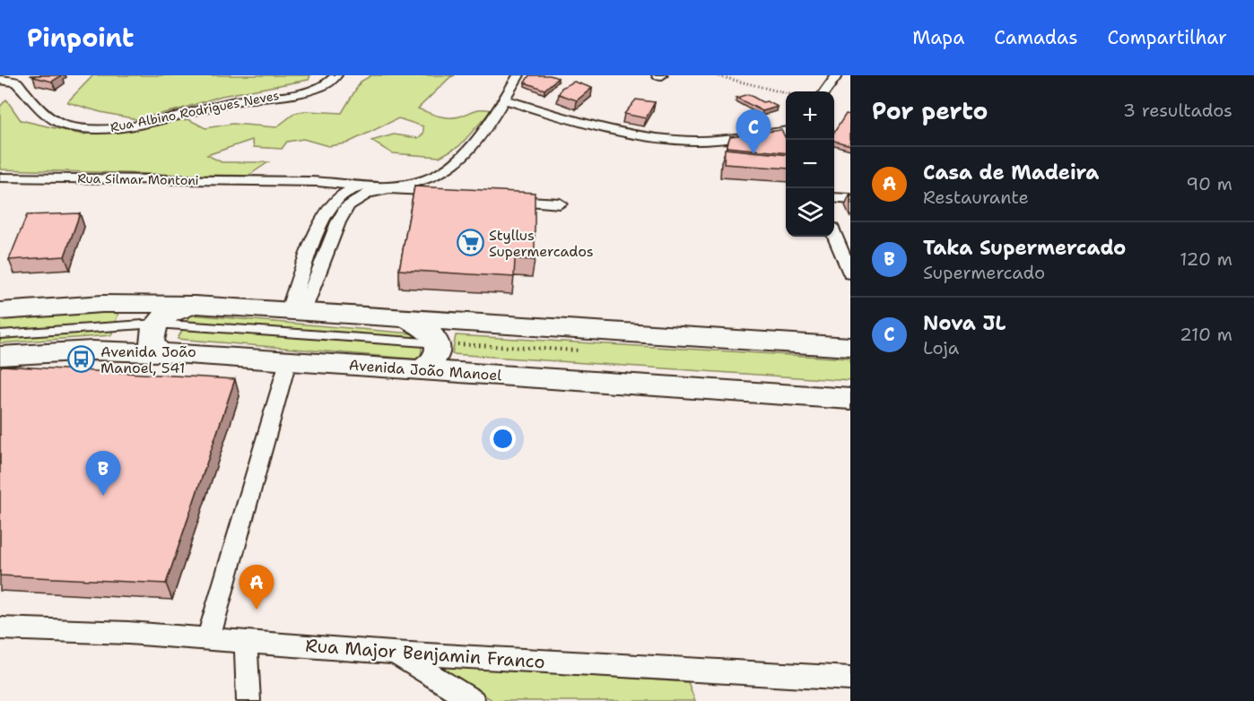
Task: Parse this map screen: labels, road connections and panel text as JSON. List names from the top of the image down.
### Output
{
  "streets": {
    "main road": ["Avenida João Manoel"],
    "street": ["Rua Albino Rodrigues Neves", "Rua Silmar Montoni", "Rua Major Benjamin Franco"]
  },
  "places": {
    "supermarket": ["Styllus Supermercados"],
    "bus stop": ["Avenida João Manoel, 541"]
  },
  "page": {
    "header": "Pinpoint",
    "nav": ["Mapa", "Camadas", "Compartilhar"],
    "heading": ["Por perto", "3 resultados"],
    "map_buttons": ["+", "−"],
    "pins": ["C", "B", "A"],
    "list": [
      {
        "mark": "A",
        "name": "Casa de Madeira",
        "note": "Restaurante",
        "value": "90 m"
      },
      {
        "mark": "B",
        "name": "Taka Supermercado",
        "note": "Supermercado",
        "value": "120 m"
      },
      {
        "mark": "C",
        "name": "Nova JL",
        "note": "Loja",
        "value": "210 m"
      }
    ]
  }
}
